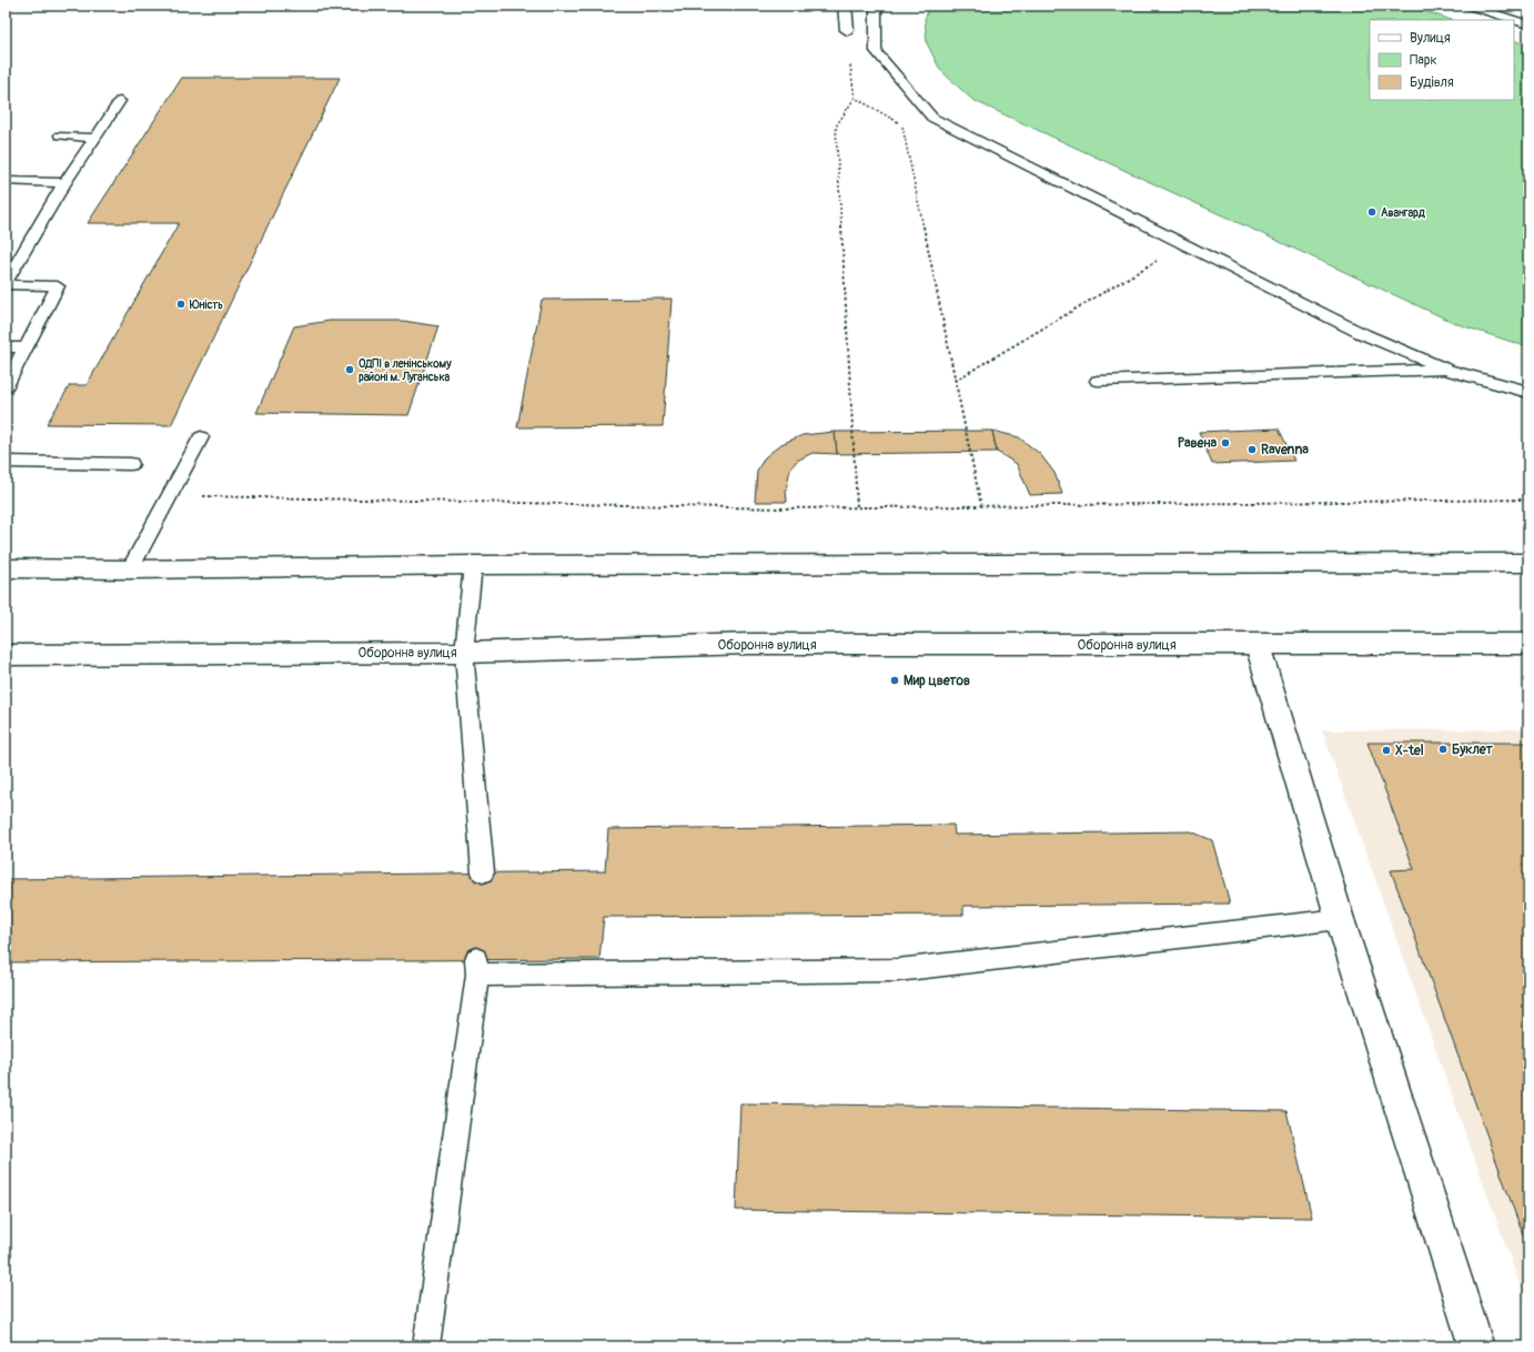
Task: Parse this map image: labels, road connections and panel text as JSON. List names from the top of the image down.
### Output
{
  "streets": {
    "main road": ["Оборонна вулиця"]
  },
  "places": [
    "Авангард",
    "Юність",
    "ОДПІ в ленінському районі м. Луганська",
    "Равена",
    "Ravenna",
    "Мир цветов",
    "Буклет",
    "X-tel"
  ],
  "legend": ["Вулиця", "Парк", "Будівля"]
}
